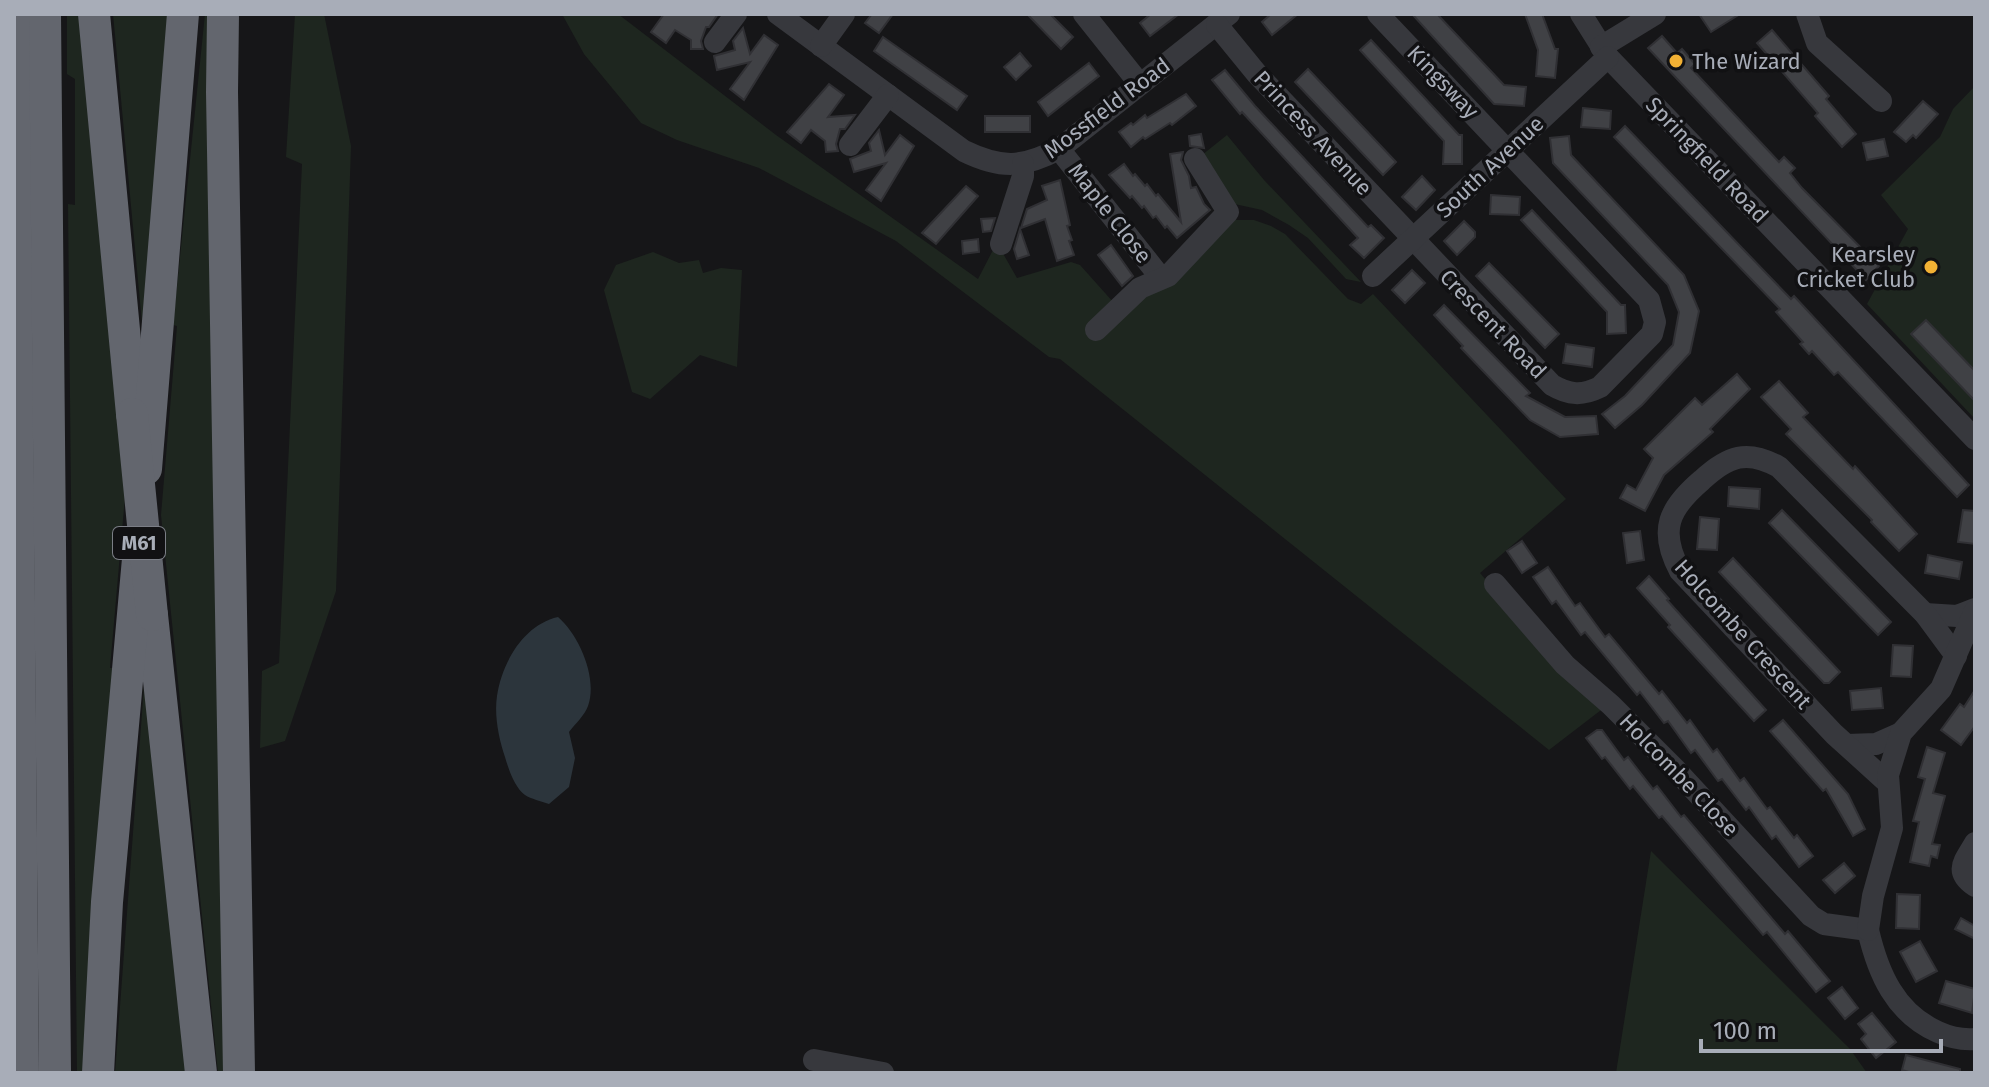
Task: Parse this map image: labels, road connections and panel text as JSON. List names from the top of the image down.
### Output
{
  "streets": {
    "highway": ["M61"],
    "street": [
      "Kingsway",
      "Mossfield Road",
      "Princess Avenue",
      "Springfield Road",
      "South Avenue",
      "Maple Close",
      "Crescent Road",
      "Holcombe Crescent",
      "Holcombe Close"
    ]
  },
  "crossings": [
    ["Kingsway", "South Avenue"],
    ["Kingsway", "Crescent Road"],
    ["Mossfield Road", "Princess Avenue"],
    ["Mossfield Road", "Maple Close"],
    ["Princess Avenue", "South Avenue"],
    ["Princess Avenue", "Crescent Road"],
    ["Springfield Road", "South Avenue"],
    ["South Avenue", "Crescent Road"]
  ],
  "places": ["The Wizard", "Kearsley Cricket Club"],
  "scale_bar": "100 m"
}
